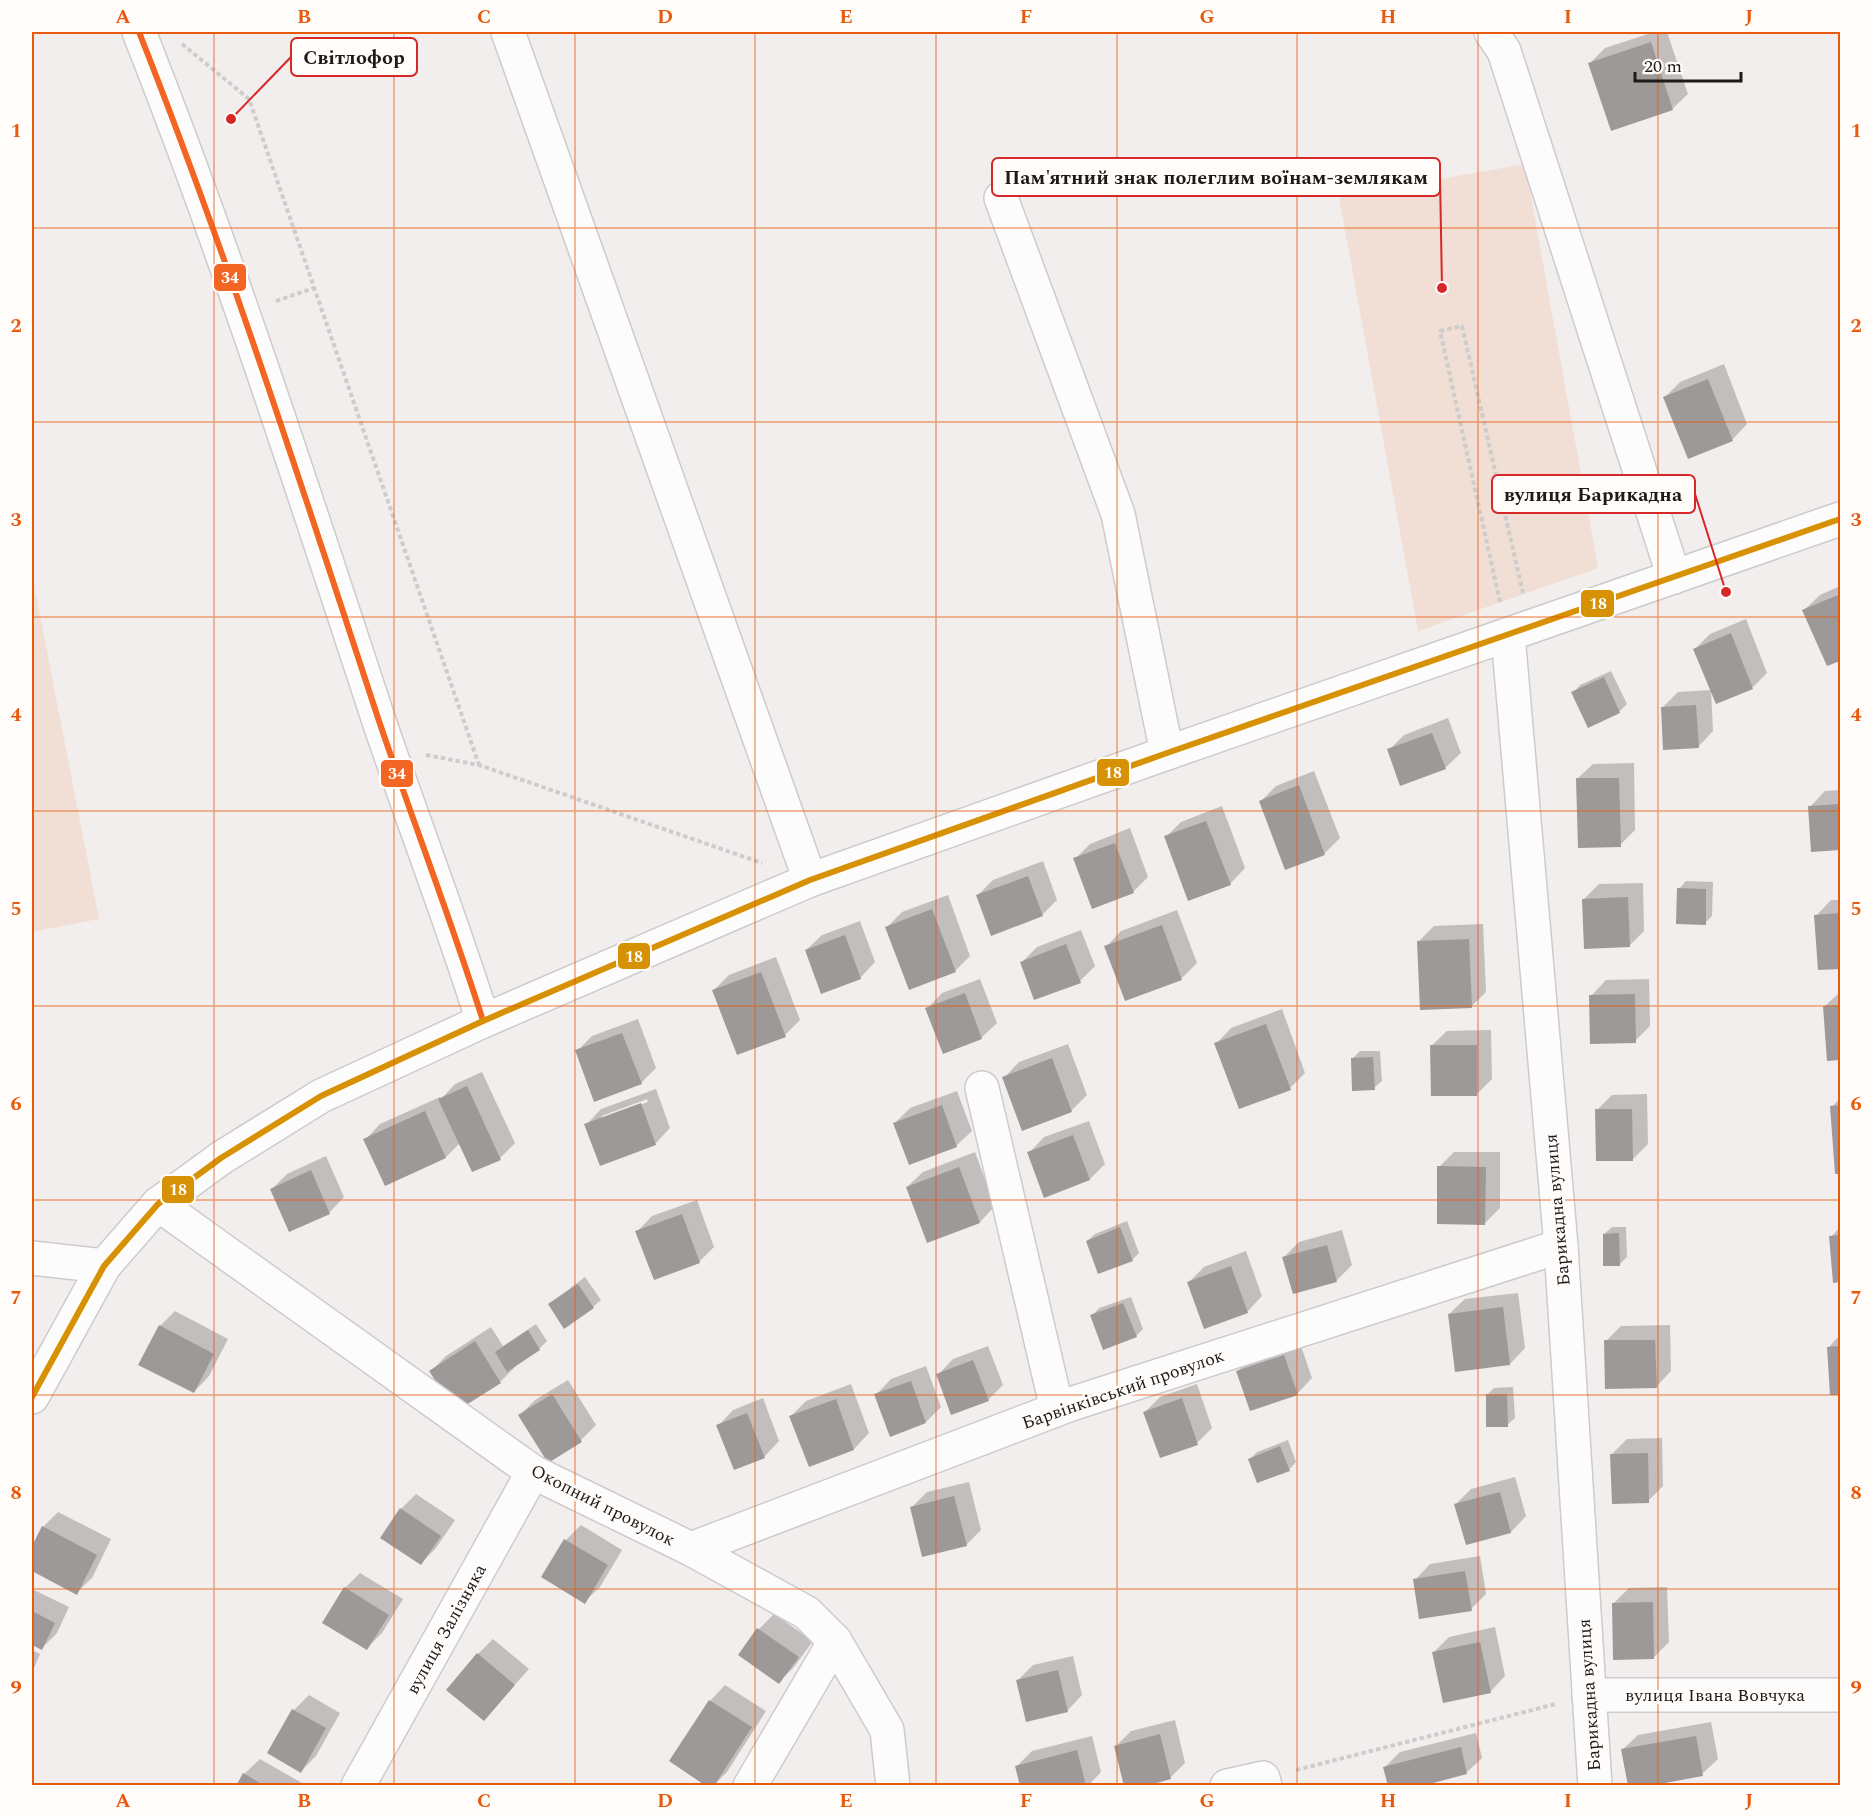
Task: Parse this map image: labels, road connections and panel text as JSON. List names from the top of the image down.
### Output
{
  "streets": {
    "street": [
      "Барикадна вулиця",
      "Барвінківський провулок",
      "Окопний провулок",
      "вулиця Залізняка",
      "вулиця Івана Вовчука"
    ]
  },
  "crossings": [
    ["Барикадна вулиця", "Барвінківський провулок"],
    ["Барикадна вулиця", "вулиця Івана Вовчука"],
    ["Барвінківський провулок", "Окопний провулок"],
    ["Окопний провулок", "вулиця Залізняка"]
  ],
  "places": ["Світлофор", "Пам'ятний знак полеглим воїнам-землякам", "вулиця Барикадна"],
  "lines": ["transit line 34", "transit line 18"],
  "scale_bar": "20 m",
  "grid": {
    "columns": [
      "A",
      "B",
      "C",
      "D",
      "E",
      "F",
      "G",
      "H",
      "I",
      "J"
    ],
    "rows": [
      "1",
      "2",
      "3",
      "4",
      "5",
      "6",
      "7",
      "8",
      "9"
    ]
  }
}
